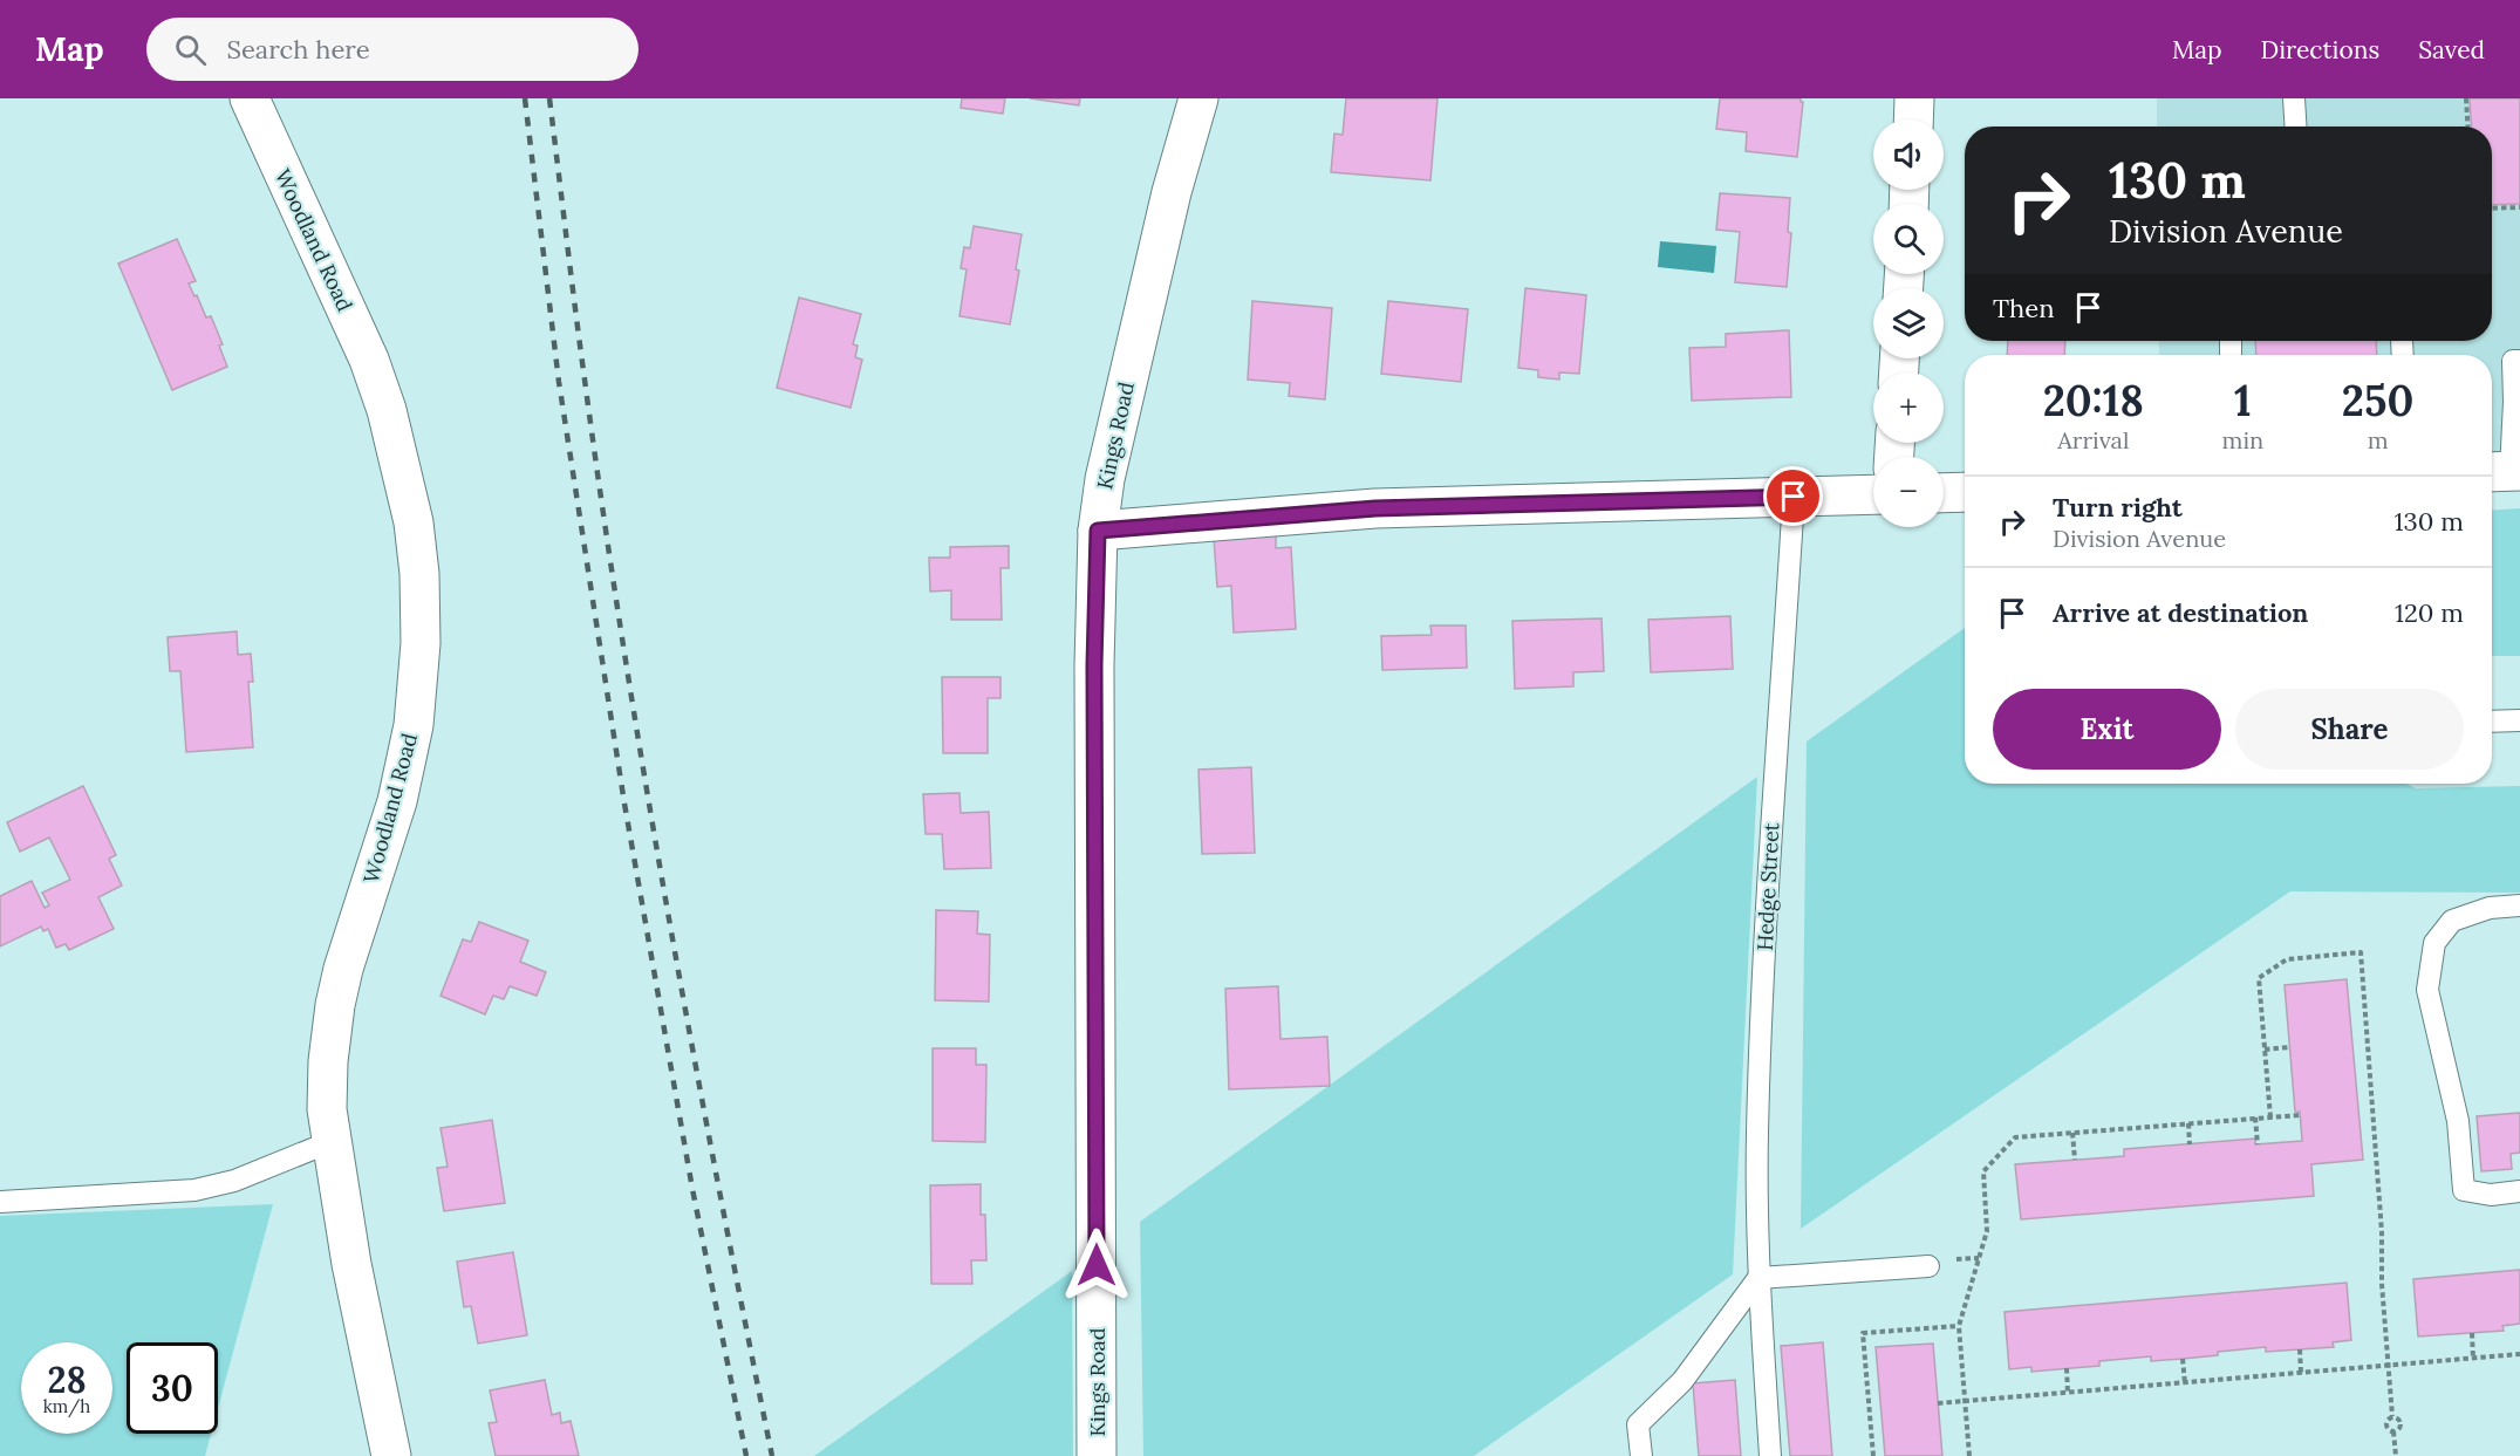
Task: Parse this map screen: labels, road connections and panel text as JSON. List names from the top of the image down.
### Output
{
  "streets": {
    "street": ["Woodland Road", "Kings Road"],
    "lane": ["Hedge Street"]
  },
  "page": {
    "header": "Map",
    "search": "Search here",
    "nav": ["Map", "Directions", "Saved"],
    "map_buttons": ["+", "−"],
    "turn": ["130 m", "Division Avenue"],
    "then": "Then",
    "eta": [
      "20:18",
      "Arrival",
      "1",
      "min",
      "250",
      "m"
    ],
    "list": [
      {
        "name": "Turn right",
        "note": "Division Avenue",
        "value": "130 m"
      },
      {
        "name": "Arrive at destination",
        "value": "120 m"
      }
    ],
    "buttons": ["Exit", "Share"],
    "speed": "28 km/h",
    "limit": "30"
  }
}
